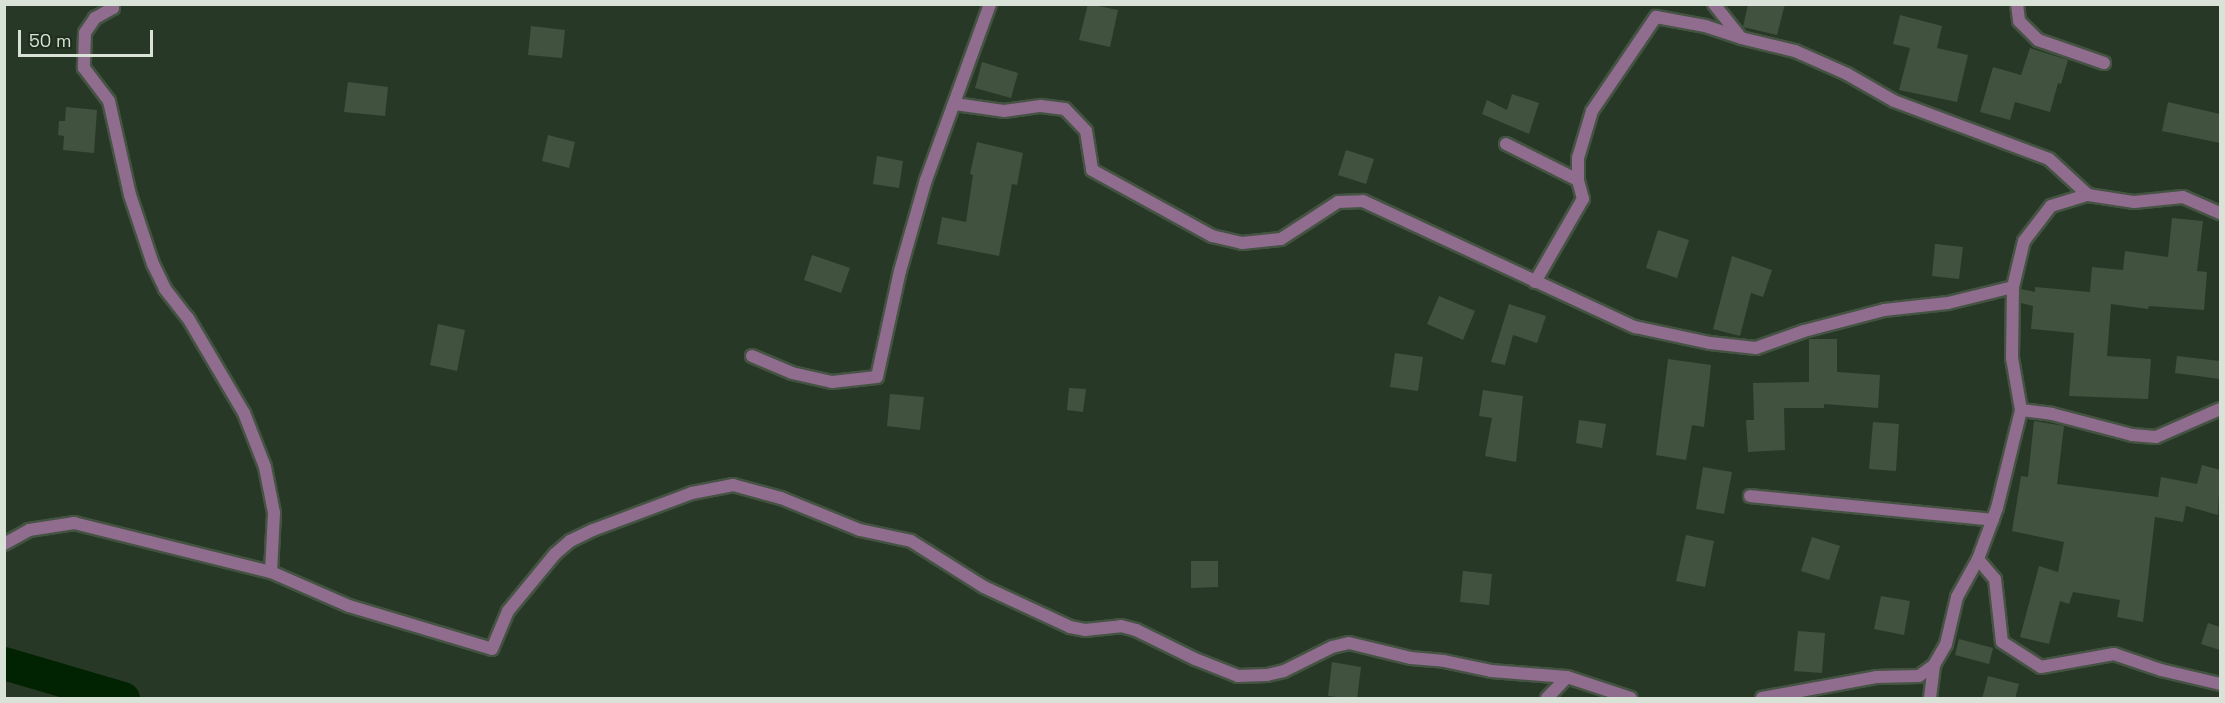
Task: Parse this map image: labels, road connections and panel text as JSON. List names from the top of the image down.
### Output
{
  "scale_bar": "50 m"
}
